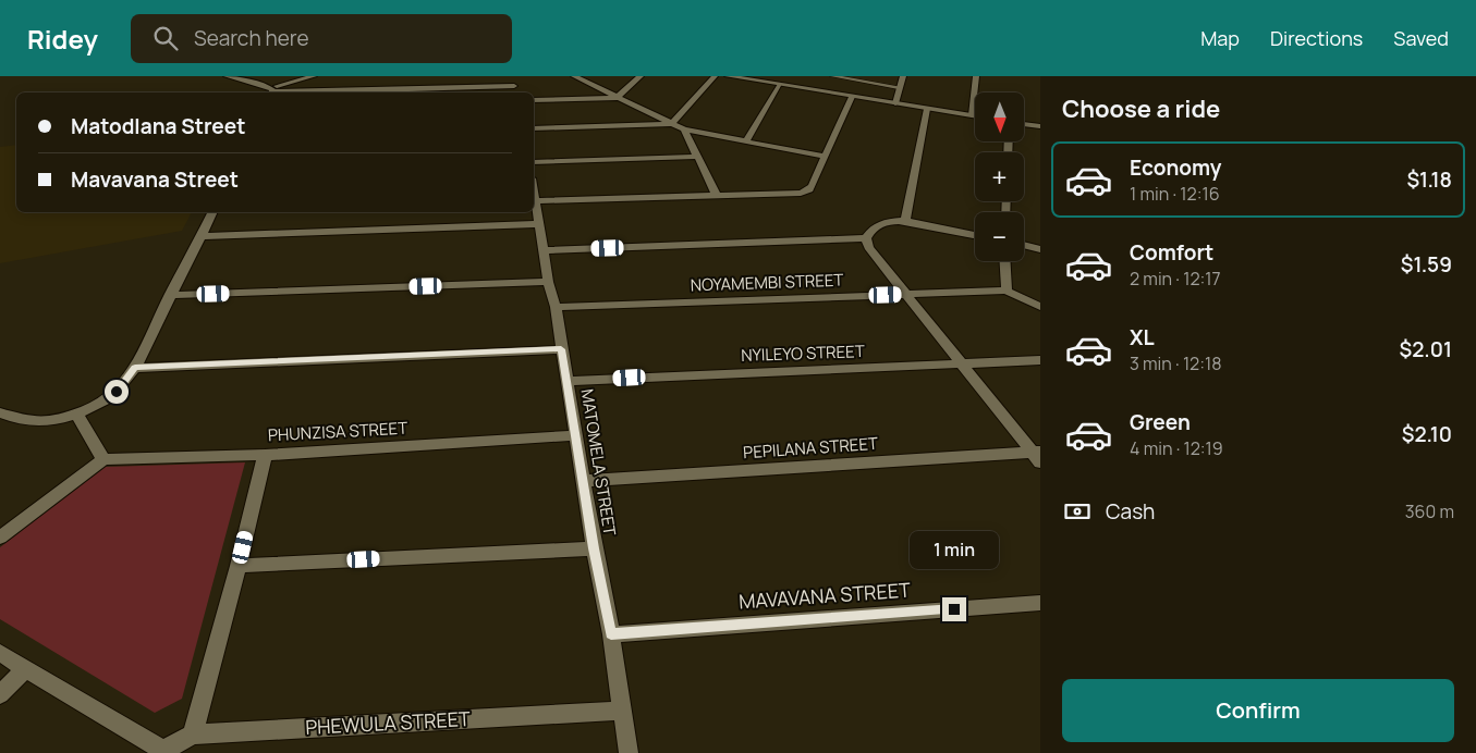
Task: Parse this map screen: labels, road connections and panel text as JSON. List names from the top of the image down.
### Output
{
  "streets": {
    "street": [
      "NOYAMEMBI STREET",
      "NYILEYO STREET",
      "PHUNZISA STREET",
      "PEPILANA STREET",
      "MATOMELA STREET",
      "MAVAVANA STREET",
      "PHEWULA STREET"
    ]
  },
  "crossings": [
    ["NOYAMEMBI STREET", "MATOMELA STREET"],
    ["NYILEYO STREET", "MATOMELA STREET"],
    ["PHUNZISA STREET", "MATOMELA STREET"],
    ["PEPILANA STREET", "MATOMELA STREET"],
    ["MATOMELA STREET", "MAVAVANA STREET"],
    ["MATOMELA STREET", "PHEWULA STREET"]
  ],
  "north": "bottom",
  "page": {
    "header": "Ridey",
    "search": "Search here",
    "nav": ["Map", "Directions", "Saved"],
    "heading": "Choose a ride",
    "map_buttons": ["+", "−"],
    "banner": ["Matodlana Street", "Mavavana Street"],
    "list": [
      {
        "name": "Economy",
        "note": "1 min · 12:16",
        "value": "$1.18"
      },
      {
        "name": "Comfort",
        "note": "2 min · 12:17",
        "value": "$1.59"
      },
      {
        "name": "XL",
        "note": "3 min · 12:18",
        "value": "$2.01"
      },
      {
        "name": "Green",
        "note": "4 min · 12:19",
        "value": "$2.10"
      }
    ],
    "pay": ["Cash", "360 m"],
    "bubble": "1 min",
    "buttons": "Confirm"
  }
}
